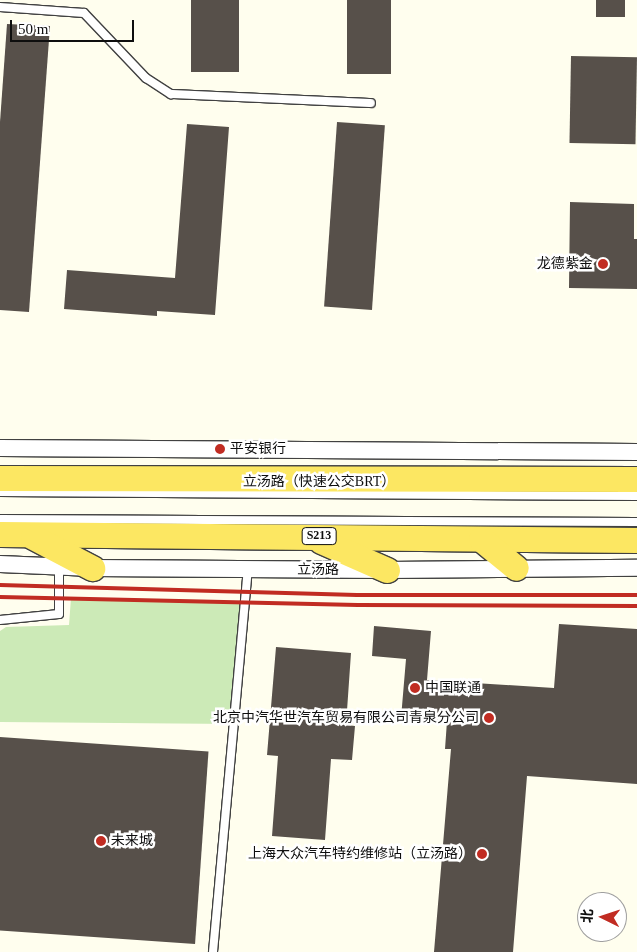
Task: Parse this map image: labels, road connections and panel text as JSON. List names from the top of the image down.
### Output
{
  "streets": {
    "main road": ["S213"],
    "street": ["立汤路"],
    "lane": ["立汤路（快速公交BRT）"]
  },
  "places": [
    "龙德紫金",
    "平安银行",
    "中国联通",
    "北京中汽华世汽车贸易有限公司青泉分公司",
    "未来城",
    "上海大众汽车特约维修站（立汤路）"
  ],
  "scale_bar": "50 m",
  "north": "left"
}
